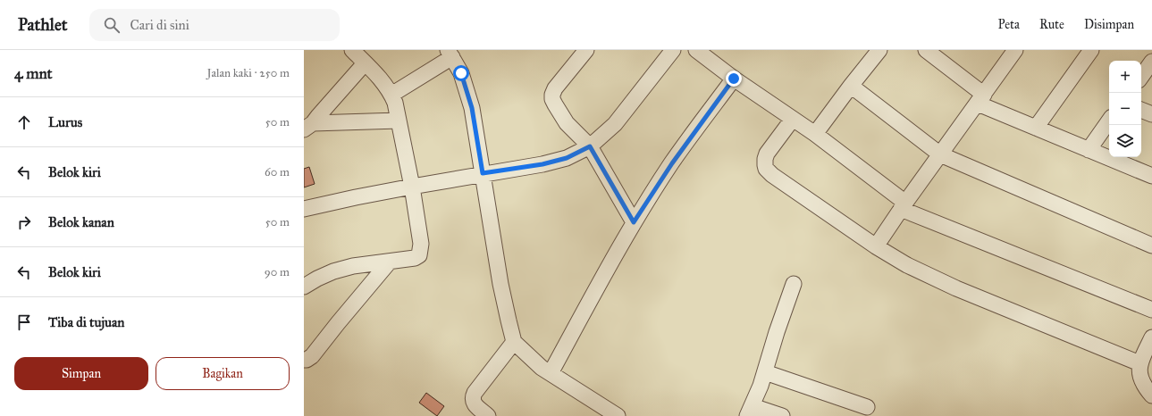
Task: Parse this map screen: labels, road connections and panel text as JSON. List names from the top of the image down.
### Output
{
  "page": {
    "header": "Pathlet",
    "search": "Cari di sini",
    "nav": ["Peta", "Rute", "Disimpan"],
    "heading": ["4 mnt", "Jalan kaki · 250 m"],
    "map_buttons": ["+", "−"],
    "list": [
      ["Lurus", "50 m"],
      ["Belok kiri", "60 m"],
      ["Belok kanan", "50 m"],
      ["Belok kiri", "90 m"],
      "Tiba di tujuan"
    ],
    "buttons": ["Simpan", "Bagikan"]
  }
}
